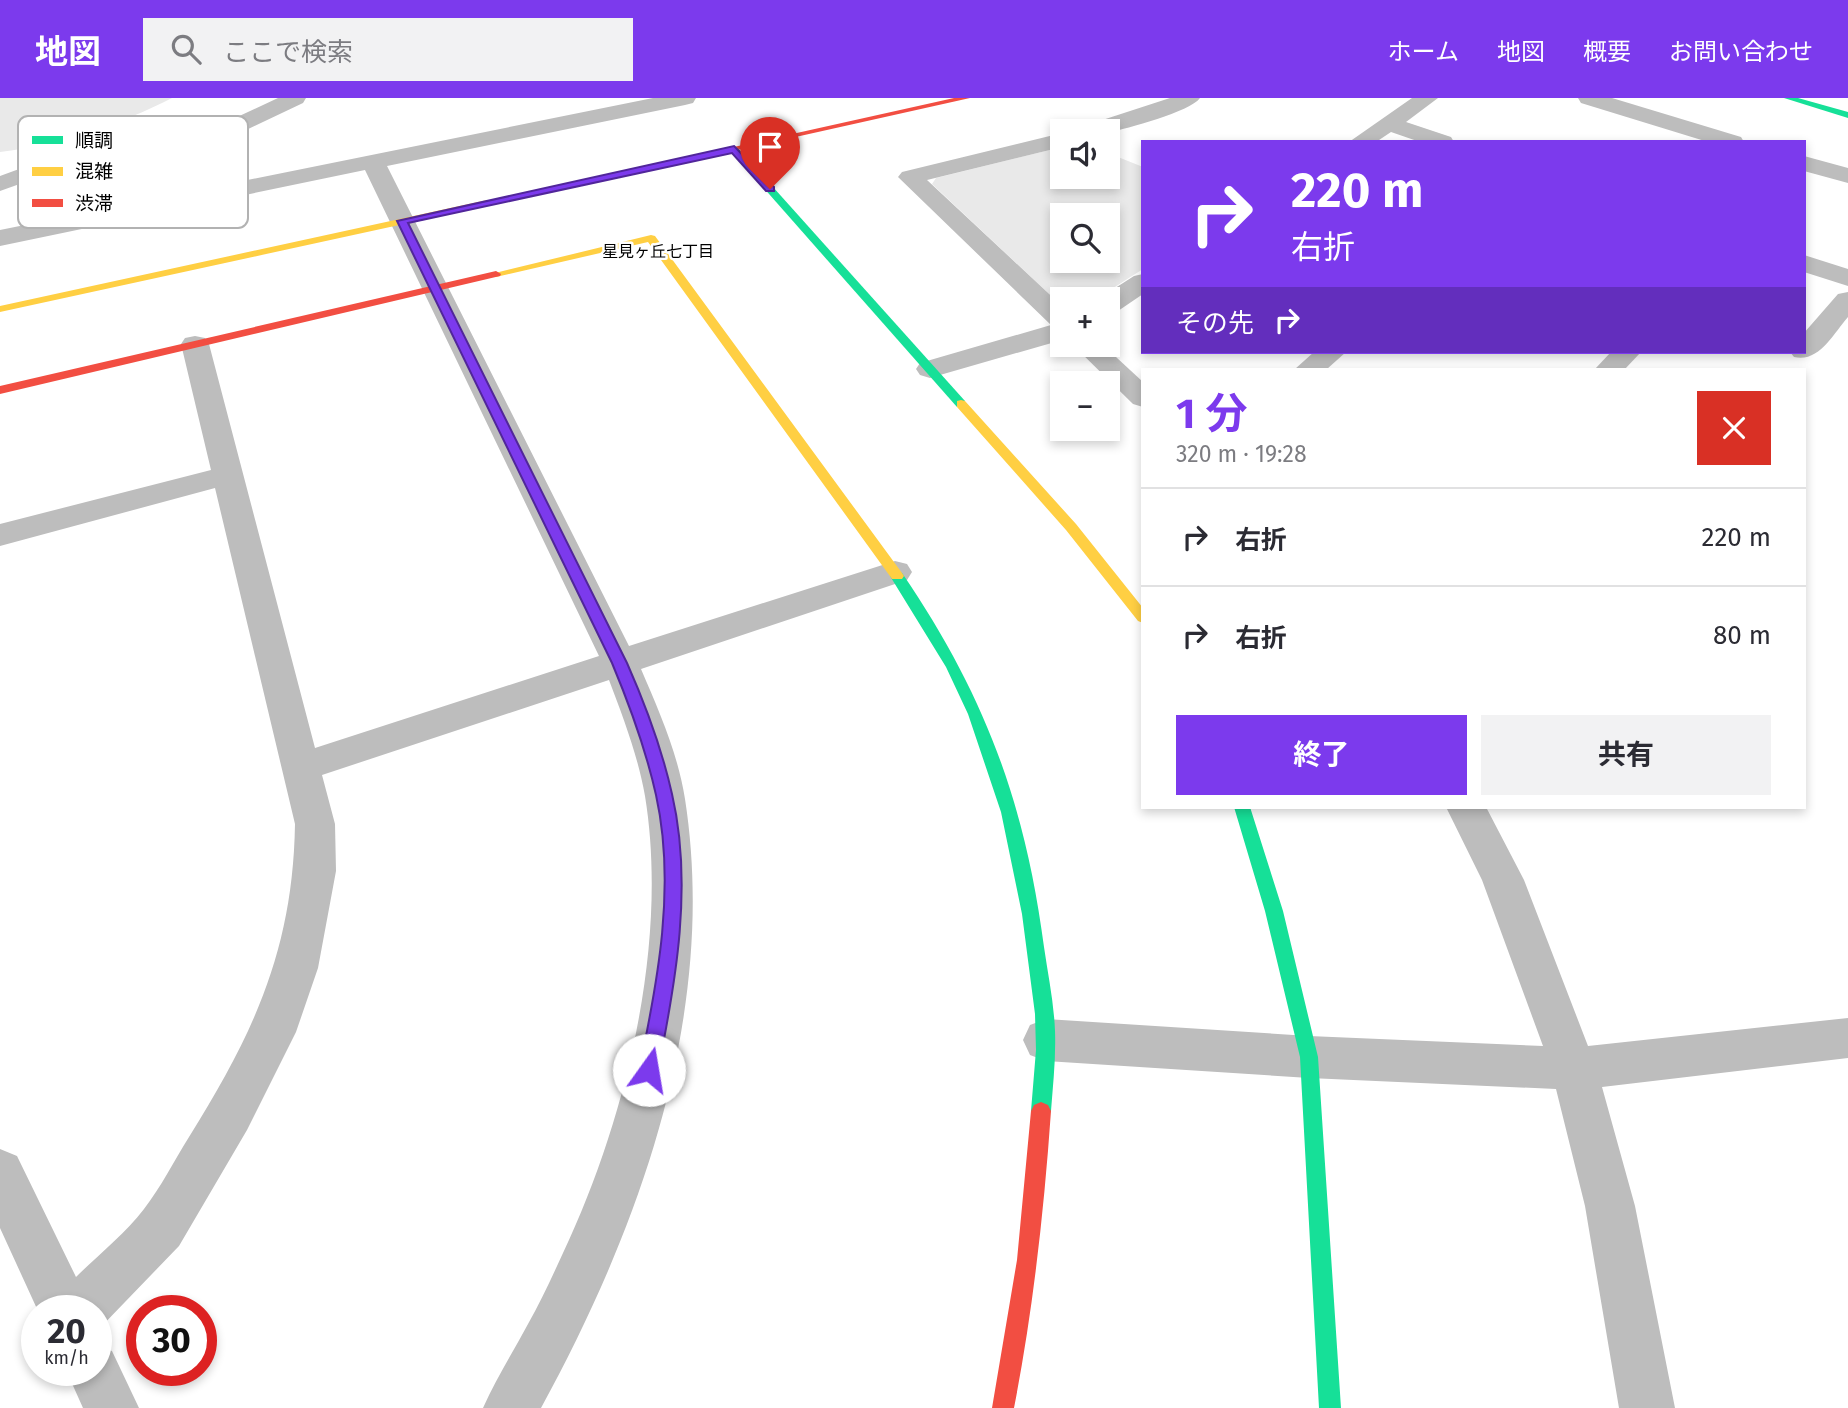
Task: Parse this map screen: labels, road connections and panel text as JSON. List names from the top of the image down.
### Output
{
  "districts": ["星見ヶ丘七丁目"],
  "legend": ["順調", "混雑", "渋滞"],
  "page": {
    "header": "地図",
    "search": "ここで検索",
    "nav": [
      "ホーム",
      "地図",
      "概要",
      "お問い合わせ"
    ],
    "map_buttons": ["+", "−"],
    "turn": ["220 m", "右折"],
    "then": "その先",
    "heading": ["1 分", "320 m · 19:28"],
    "list": [
      {
        "name": "右折",
        "value": "220 m"
      },
      {
        "name": "右折",
        "value": "80 m"
      }
    ],
    "buttons": ["終了", "共有"],
    "speed": "20 km/h",
    "limit": "30"
  }
}
